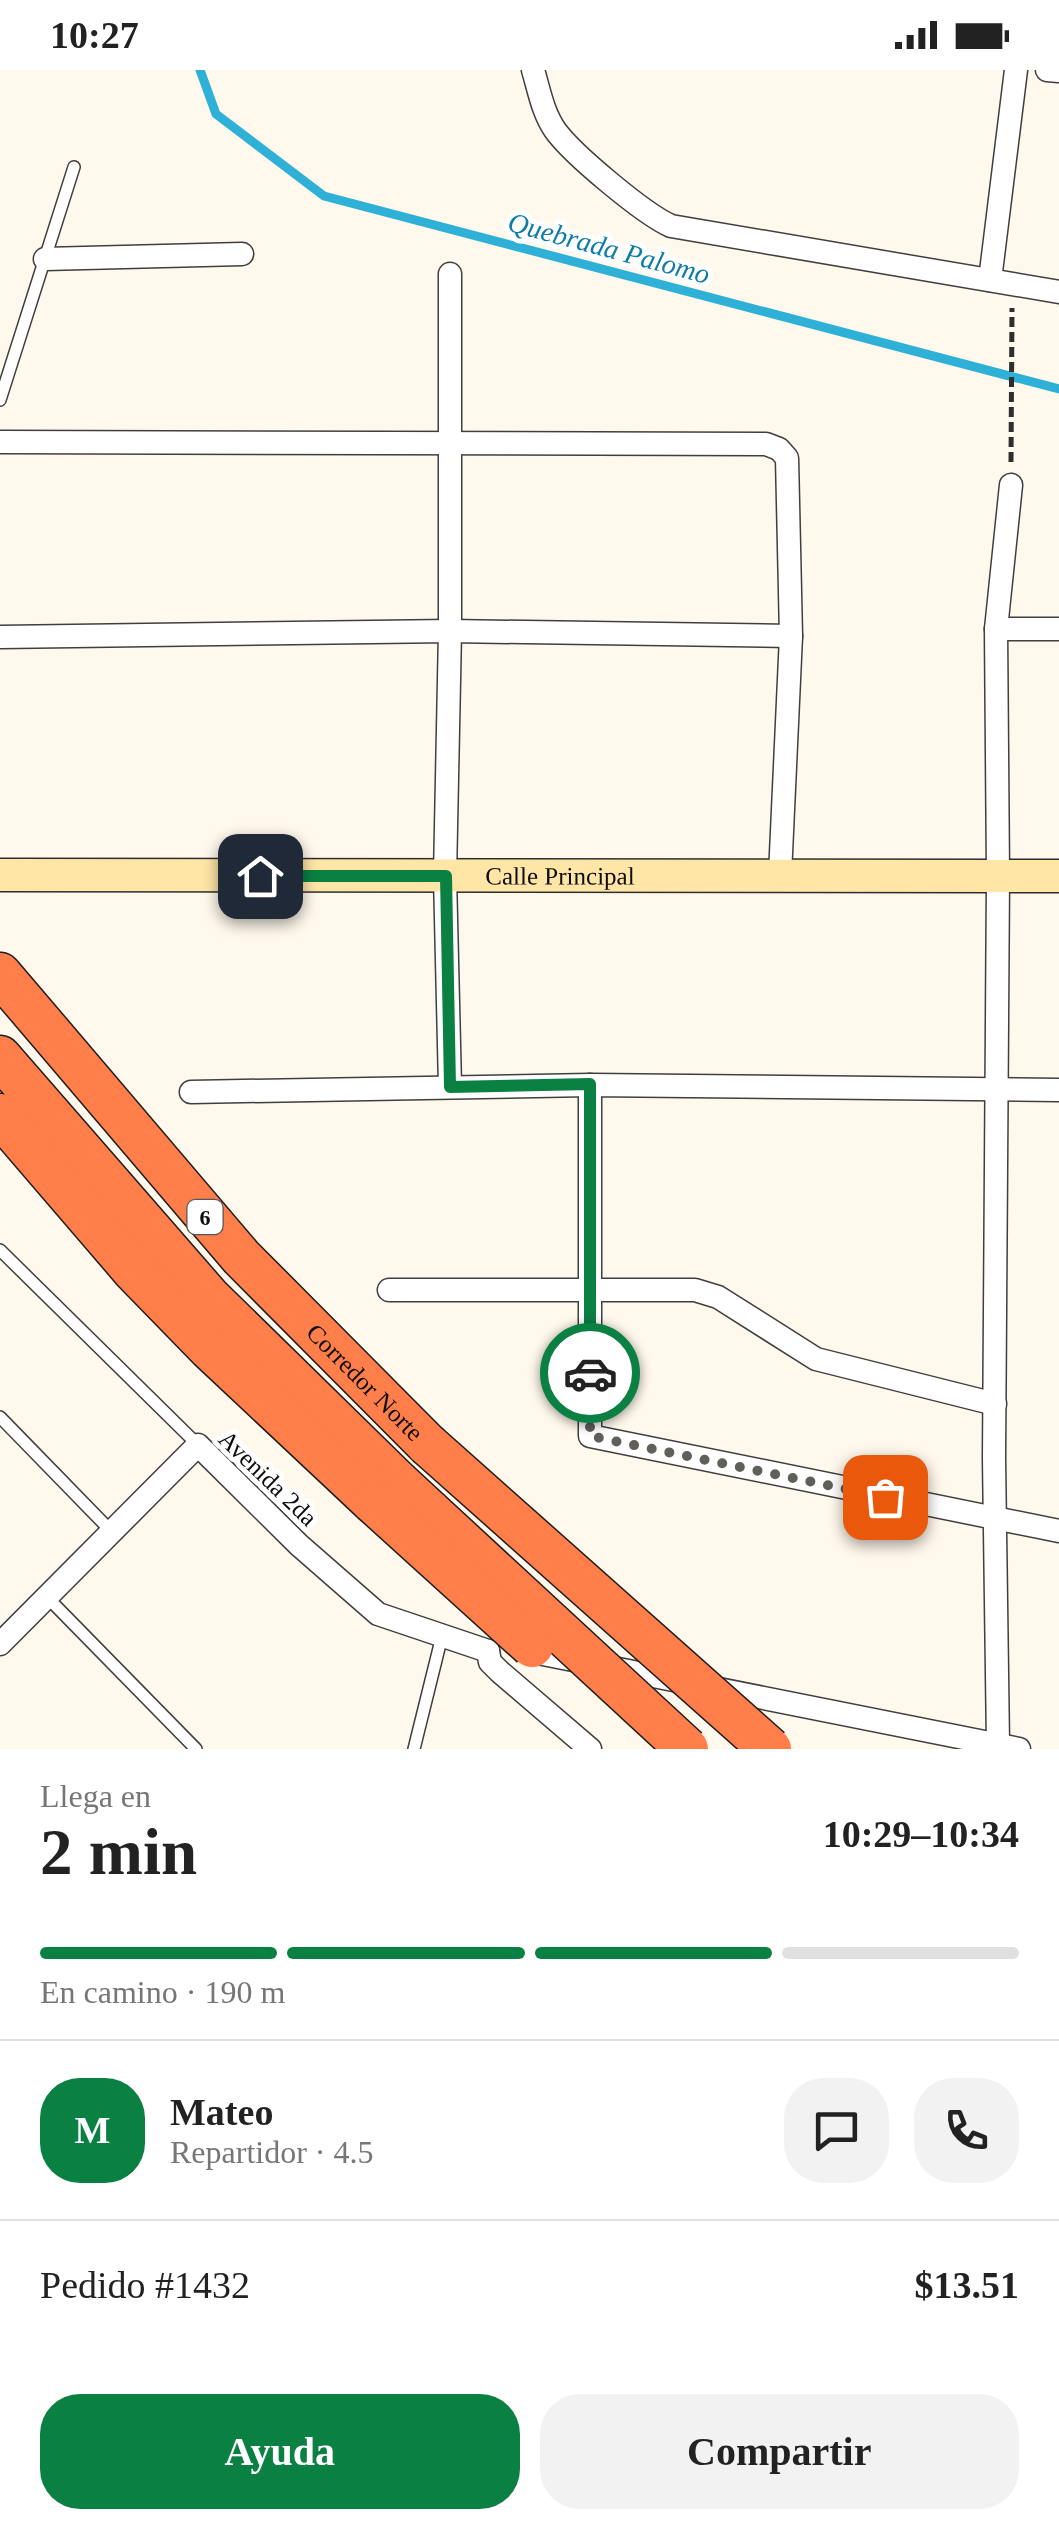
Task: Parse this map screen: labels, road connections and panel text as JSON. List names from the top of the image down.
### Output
{
  "streets": {
    "highway": ["6", "Corredor Norte"],
    "street": ["Calle Principal", "Avenida 2da"]
  },
  "water": ["Quebrada Palomo"],
  "page": {
    "status": "10:27",
    "heading": ["2 min", "Llega en", "10:29–10:34"],
    "panel": [
      "Mateo",
      "Repartidor · 4.5",
      "Pedido #1432",
      "$13.51"
    ],
    "bar": "En camino · 190 m",
    "round": "M",
    "buttons": ["Ayuda", "Compartir"]
  }
}
